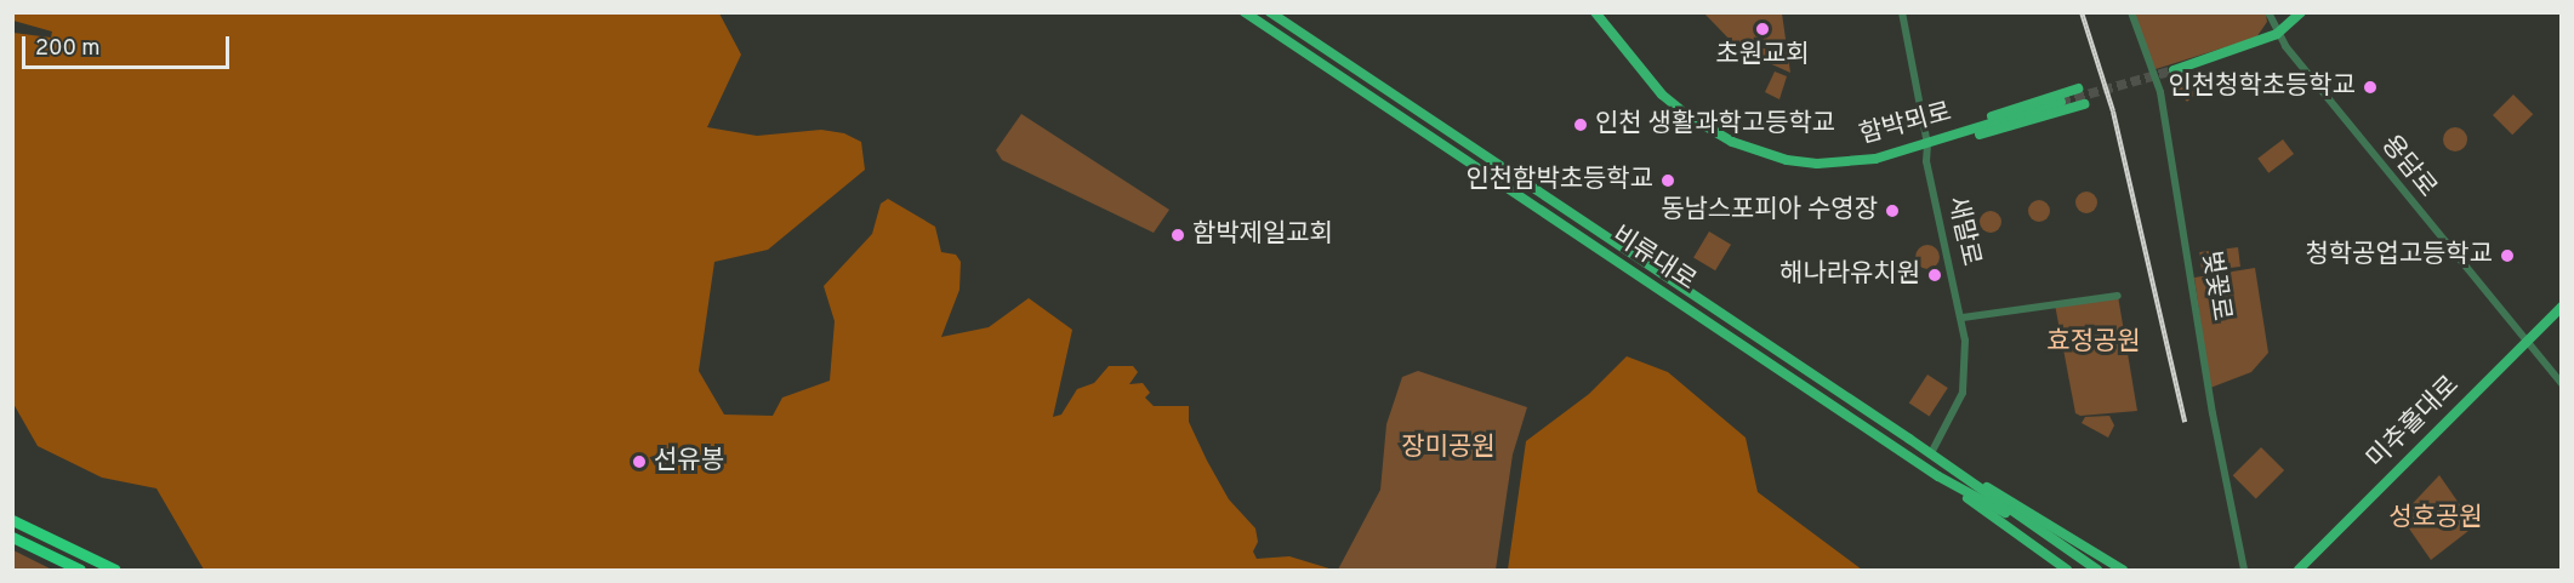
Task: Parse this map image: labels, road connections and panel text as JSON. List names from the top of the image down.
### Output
{
  "streets": {
    "main road": ["함박뫼로", "비류대로", "미추홀대로"],
    "street": ["용담로", "새말로", "벚꽃로"]
  },
  "crossings": [
    ["함박뫼로", "새말로"],
    ["용담로", "미추홀대로"],
    ["새말로", "비류대로"]
  ],
  "parks": ["효정공원", "장미공원", "성호공원"],
  "places": [
    "초원교회",
    "인천청학초등학교",
    "인천 생활과학고등학교",
    "인천함박초등학교",
    "동남스포피아 수영장",
    "함박제일교회",
    "청학공업고등학교",
    "해나라유치원",
    "선유봉"
  ],
  "scale_bar": "200 m"
}
